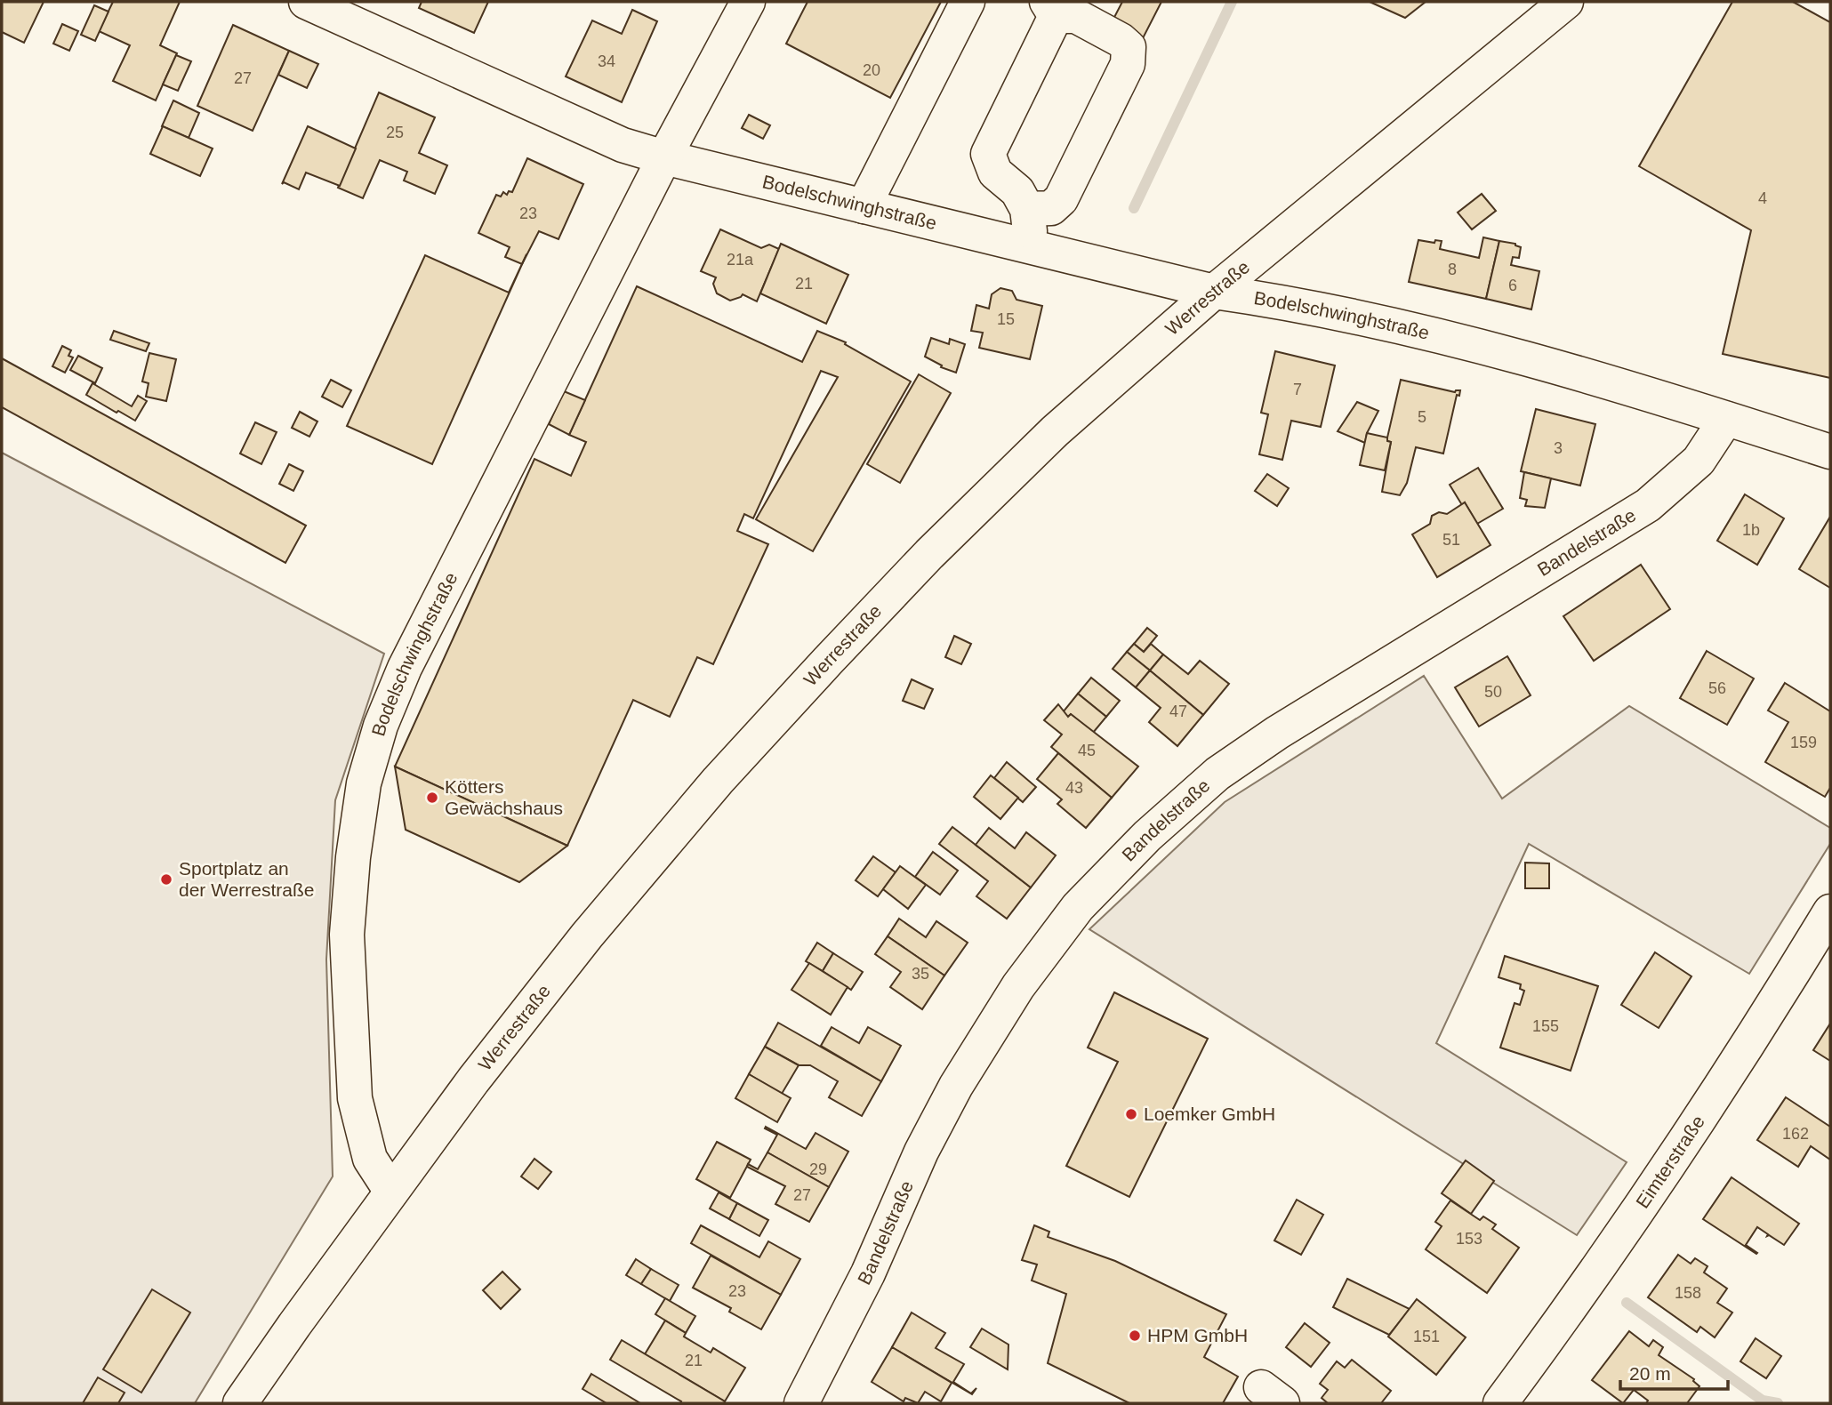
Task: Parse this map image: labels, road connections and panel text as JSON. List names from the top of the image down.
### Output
{
  "streets": {
    "street": [
      "Bodelschwinghstraße",
      "Werrestraße",
      "Bandelstraße",
      "Eimterstraße"
    ]
  },
  "crossings": [
    ["Bodelschwinghstraße", "Werrestraße"],
    ["Bodelschwinghstraße", "Bandelstraße"]
  ],
  "places": [
    "Kötters Gewächshaus",
    "Sportplatz an der Werrestraße",
    "Loemker GmbH",
    "HPM GmbH"
  ],
  "house_numbers": [
    "34",
    "20",
    "27",
    "25",
    "4",
    "23",
    "21a",
    "8",
    "21",
    "6",
    "15",
    "7",
    "5",
    "3",
    "1b",
    "51",
    "56",
    "50",
    "47",
    "159",
    "45",
    "43",
    "35",
    "155",
    "162",
    "29",
    "27",
    "153",
    "23",
    "158",
    "151",
    "21"
  ],
  "scale_bar": "20 m"
}
